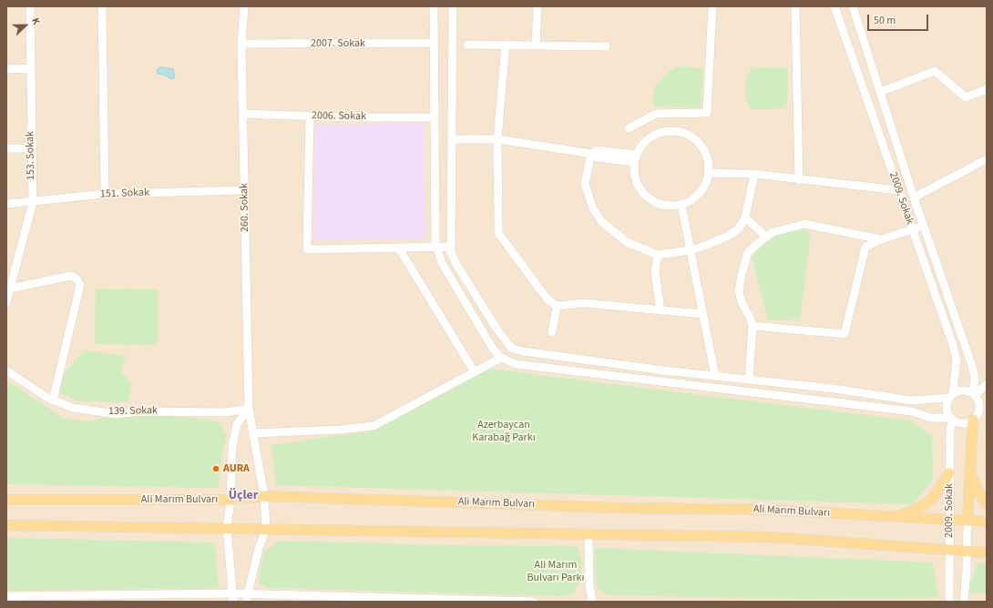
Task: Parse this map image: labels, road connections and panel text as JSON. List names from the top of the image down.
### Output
{
  "streets": {
    "main road": ["Ali Marım Bulvarı"],
    "street": [
      "2007. Sokak",
      "2006. Sokak",
      "153. Sokak",
      "151. Sokak",
      "2009. Sokak",
      "260. Sokak",
      "139. Sokak"
    ]
  },
  "crossings": [
    ["2007. Sokak", "260. Sokak"],
    ["2006. Sokak", "260. Sokak"],
    ["153. Sokak", "151. Sokak"],
    ["151. Sokak", "260. Sokak"],
    ["2009. Sokak", "Ali Marım Bulvarı"],
    ["260. Sokak", "139. Sokak"],
    ["260. Sokak", "Ali Marım Bulvarı"]
  ],
  "districts": ["Üçler"],
  "parks": ["Azerbaycan Karabağ Parkı", "Ali Marım Bulvarı Parkı"],
  "places": ["AURA"],
  "scale_bar": "50 m",
  "north": "right"
}
